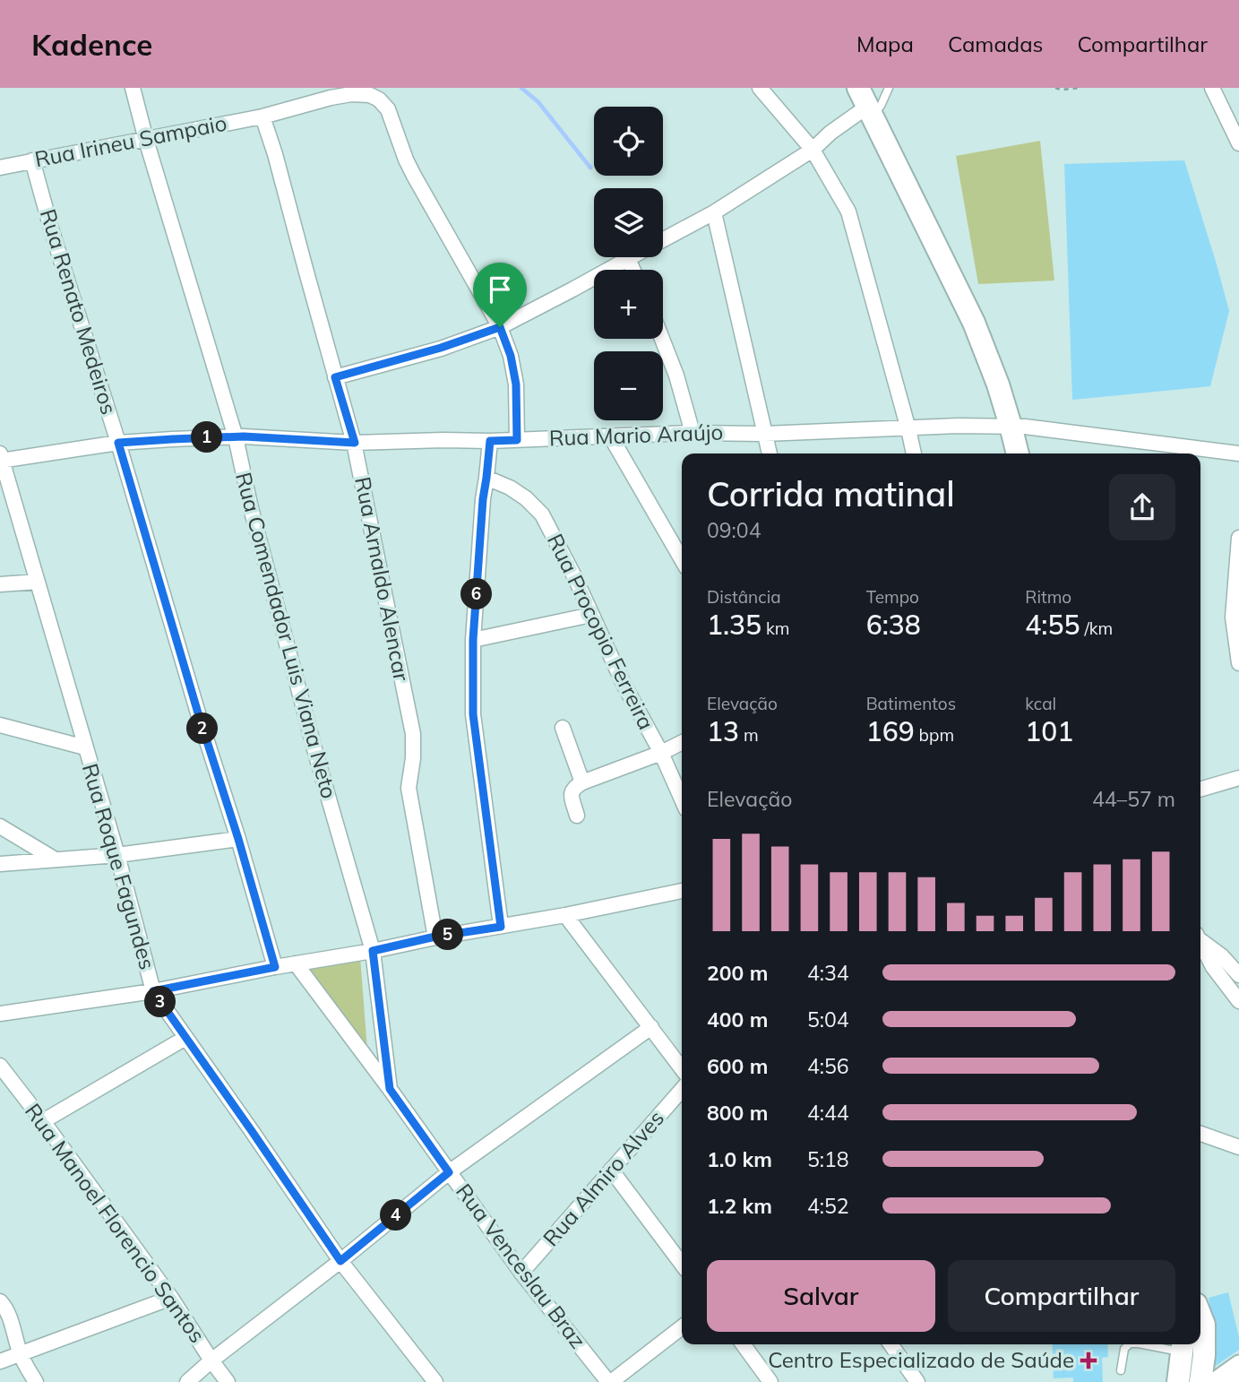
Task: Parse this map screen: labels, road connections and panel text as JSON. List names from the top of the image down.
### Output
{
  "streets": {
    "street": [
      "Rua Irineu Sampaio",
      "Rua Renato Medeiros",
      "Rua Mario Araújo",
      "Rua Arnaldo Alencar",
      "Rua Procopio Ferreira",
      "Rua Comendador Luis Viana Neto",
      "Rua Roque Fagundes",
      "Rua Almiro Alves",
      "Rua Manoel Florencio Santos",
      "Rua Venceslau Braz"
    ]
  },
  "crossings": [
    ["Rua Irineu Sampaio", "Rua Renato Medeiros"],
    ["Rua Irineu Sampaio", "Rua Arnaldo Alencar"],
    ["Rua Irineu Sampaio", "Rua Comendador Luis Viana Neto"],
    ["Rua Renato Medeiros", "Rua Mario Araújo"],
    ["Rua Mario Araújo", "Rua Arnaldo Alencar"],
    ["Rua Mario Araújo", "Rua Comendador Luis Viana Neto"],
    ["Rua Mario Araújo", "Rua Roque Fagundes"],
    ["Rua Comendador Luis Viana Neto", "Rua Venceslau Braz"],
    ["Rua Almiro Alves", "Rua Venceslau Braz"]
  ],
  "places": {
    "health": ["Centro Especializado de Saúde"]
  },
  "page": {
    "header": "Kadence",
    "nav": ["Mapa", "Camadas", "Compartilhar"],
    "map_buttons": ["+", "−"],
    "pins": [
      "1",
      "6",
      "2",
      "5",
      "3",
      "4"
    ],
    "heading": ["Corrida matinal", "09:04"],
    "stats": [
      ["Distância", "1.35 km"],
      ["Tempo", "6:38"],
      ["Ritmo", "4:55 /km"],
      ["Elevação", "13 m"],
      ["Batimentos", "169 bpm"],
      ["kcal", "101"]
    ],
    "chart": ["Elevação", "44–57 m"],
    "list": [
      {
        "name": "200 m",
        "note": "4:34"
      },
      {
        "name": "400 m",
        "note": "5:04"
      },
      {
        "name": "600 m",
        "note": "4:56"
      },
      {
        "name": "800 m",
        "note": "4:44"
      },
      {
        "name": "1.0 km",
        "note": "5:18"
      },
      {
        "name": "1.2 km",
        "note": "4:52"
      }
    ],
    "buttons": ["Salvar", "Compartilhar"]
  }
}
